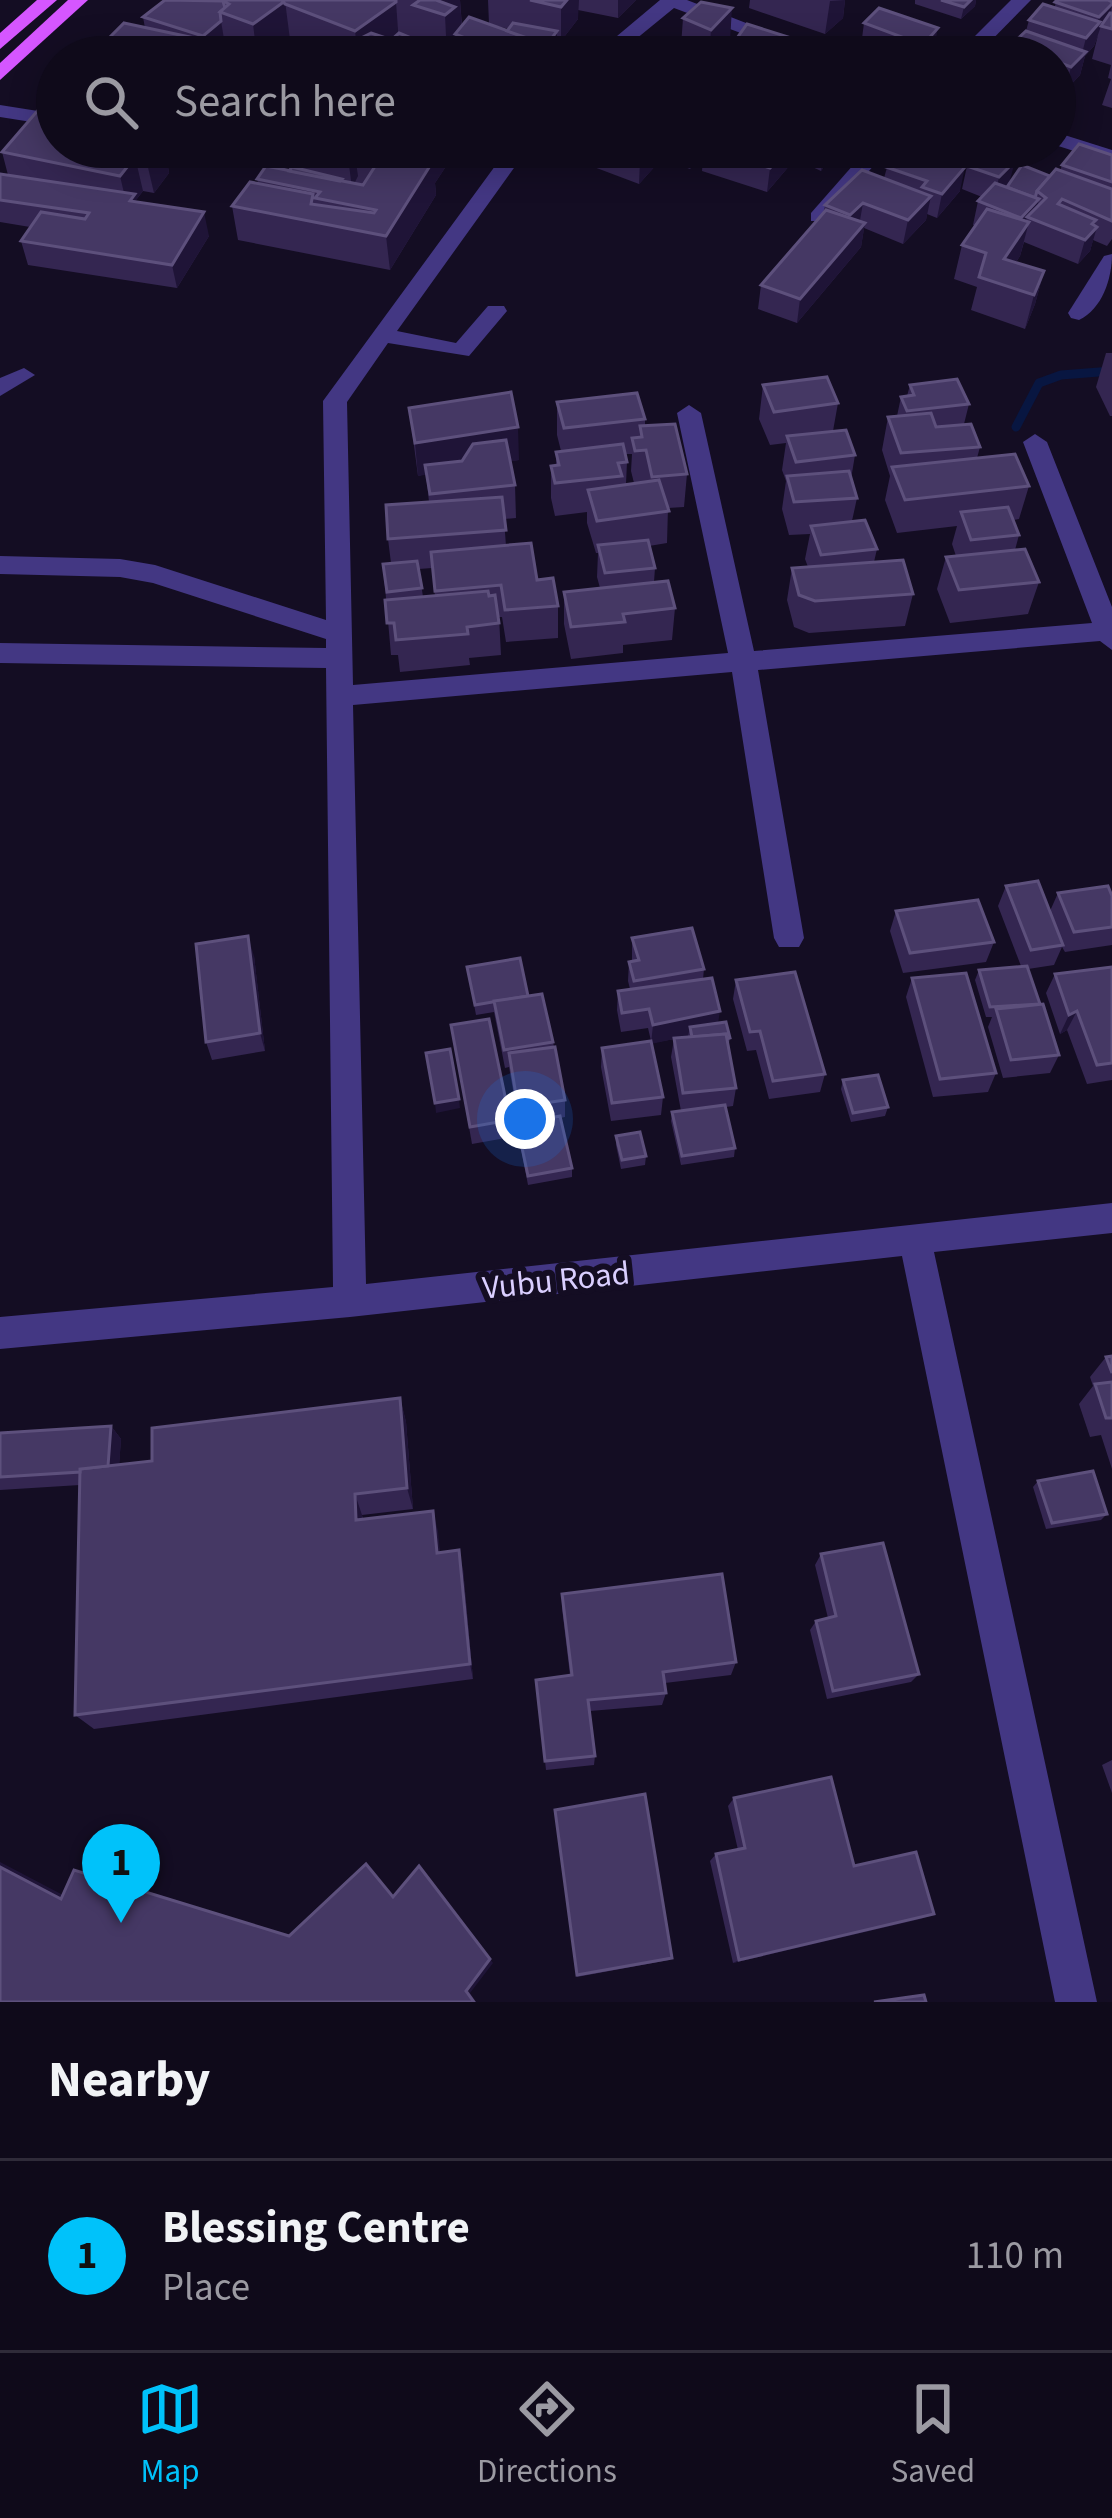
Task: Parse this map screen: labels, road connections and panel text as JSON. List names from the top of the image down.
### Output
{
  "streets": {
    "street": ["Vubu Road"]
  },
  "page": {
    "search": "Search here",
    "pins": "1",
    "heading": "Nearby",
    "list": [
      {
        "mark": "1",
        "name": "Blessing Centre",
        "note": "Place",
        "value": "110 m"
      }
    ],
    "nav": ["Map", "Directions", "Saved"]
  }
}
